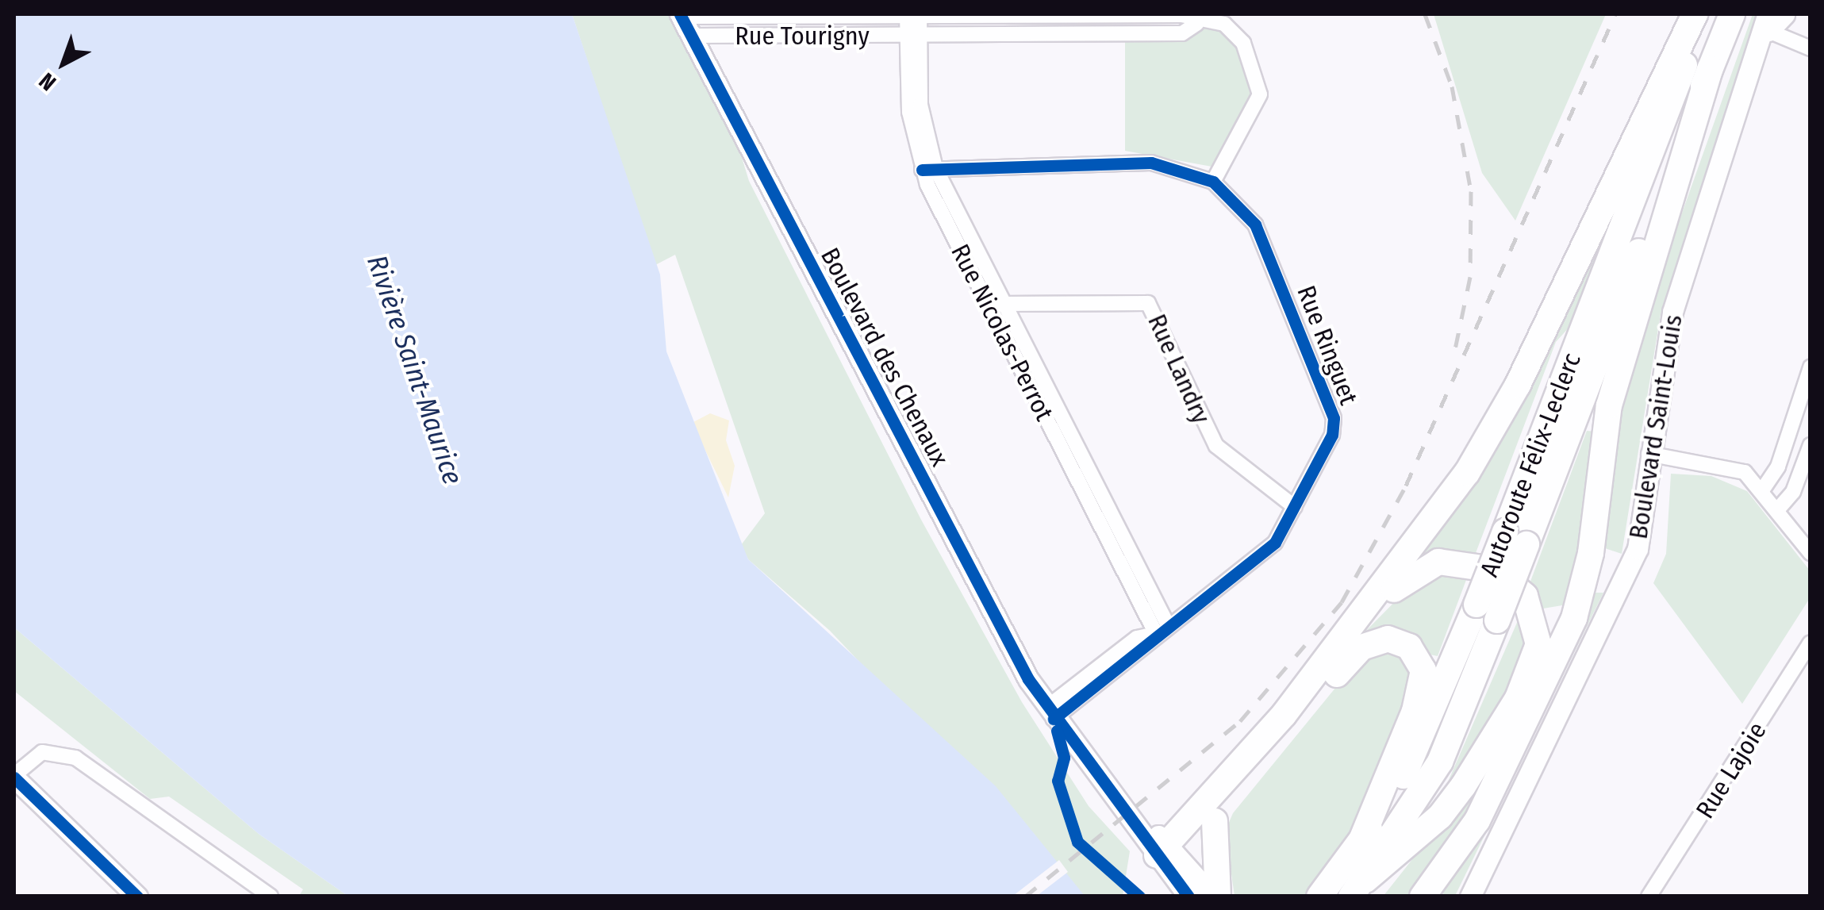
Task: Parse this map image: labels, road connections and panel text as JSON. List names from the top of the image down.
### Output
{
  "streets": {
    "highway": ["Autoroute Félix-Leclerc"],
    "street": [
      "Rue Tourigny",
      "Rue Nicolas-Perrot",
      "Rue Ringuet",
      "Boulevard des Chenaux",
      "Rue Landry",
      "Boulevard Saint-Louis",
      "Rue Lajoie"
    ]
  },
  "crossings": [
    ["Rue Tourigny", "Rue Nicolas-Perrot"],
    ["Rue Tourigny", "Rue Ringuet"],
    ["Rue Tourigny", "Boulevard des Chenaux"],
    ["Rue Nicolas-Perrot", "Rue Ringuet"],
    ["Rue Nicolas-Perrot", "Rue Landry"],
    ["Rue Ringuet", "Boulevard des Chenaux"],
    ["Rue Ringuet", "Rue Landry"]
  ],
  "water": ["Rivière Saint-Maurice"],
  "north": "bottom left"
}
